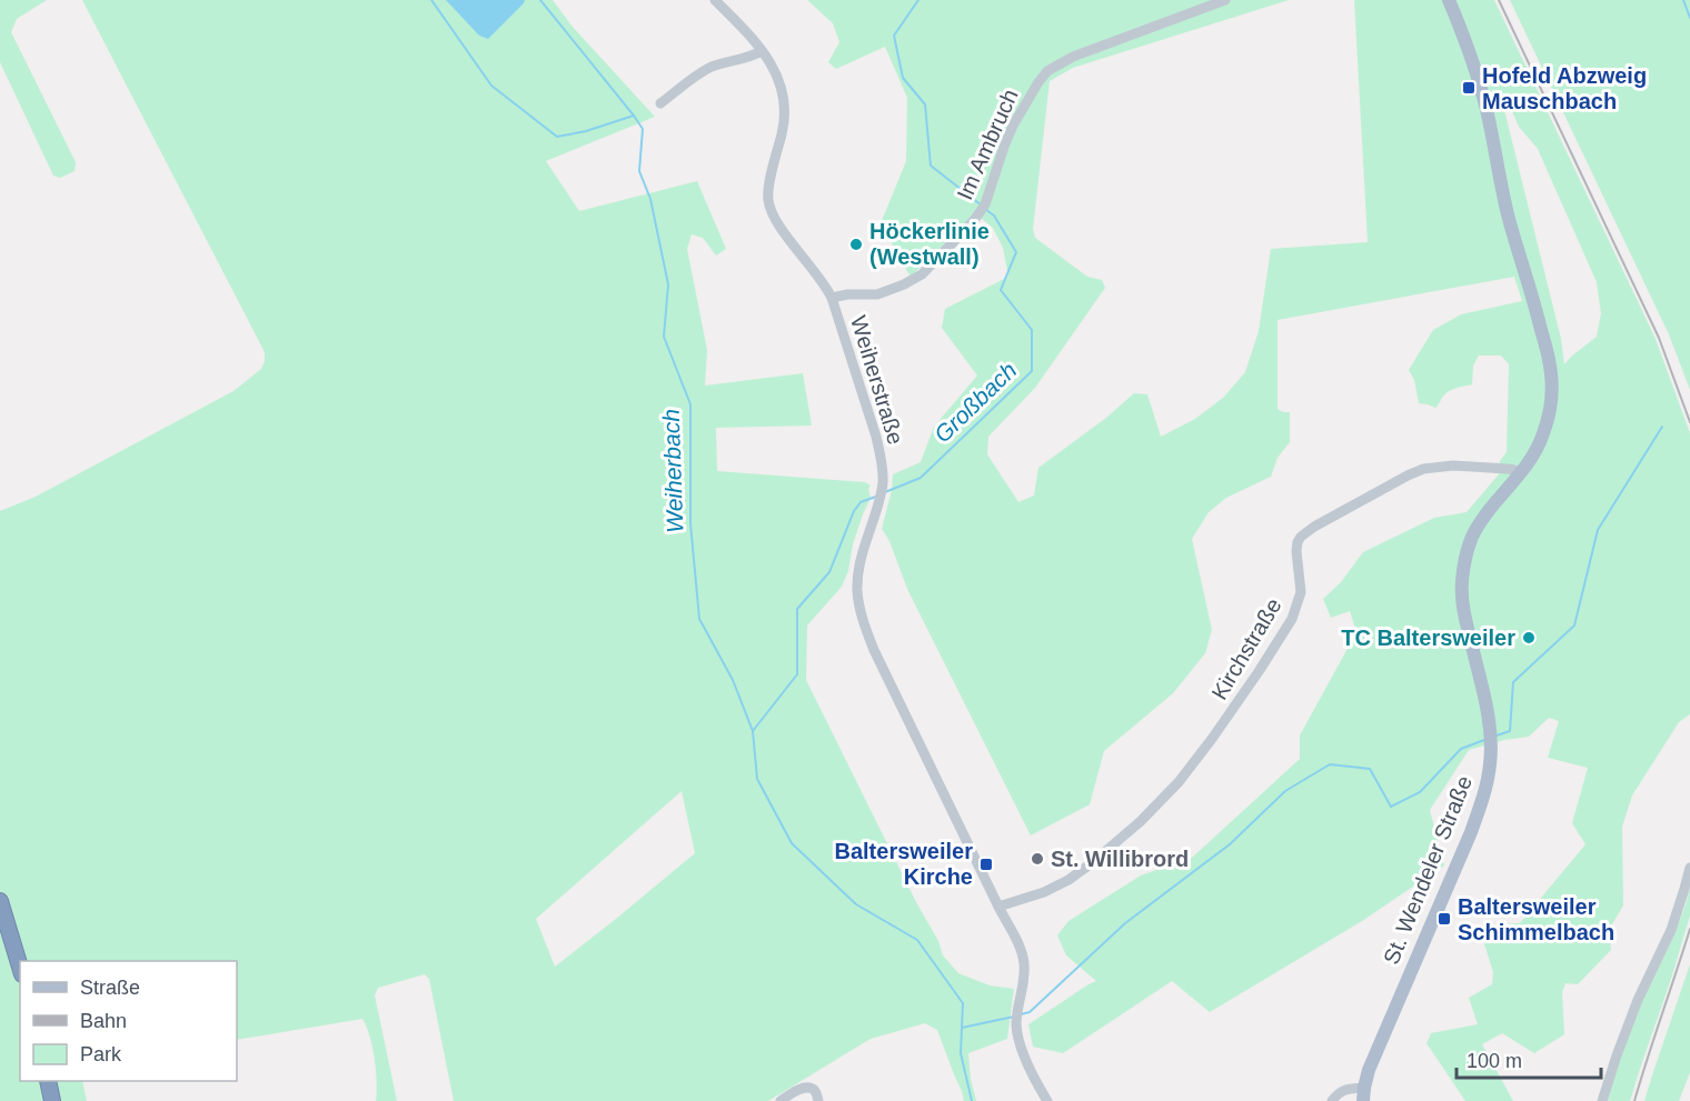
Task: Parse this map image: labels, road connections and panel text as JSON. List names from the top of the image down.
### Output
{
  "streets": {
    "main road": ["St. Wendeler Straße"],
    "street": ["Im Ambruch", "Weiherstraße", "Kirchstraße"]
  },
  "crossings": [
    ["Im Ambruch", "Weiherstraße"],
    ["Weiherstraße", "Kirchstraße"],
    ["Kirchstraße", "St. Wendeler Straße"]
  ],
  "water": ["Großbach", "Weiherbach"],
  "places": {
    "transit": ["Hofeld Abzweig Mauschbach", "Baltersweiler Kirche", "Baltersweiler Schimmelbach"],
    "other": ["Höckerlinie (Westwall)", "TC Baltersweiler", "St. Willibrord"]
  },
  "legend": ["Straße", "Bahn", "Park"],
  "scale_bar": "100 m"
}
